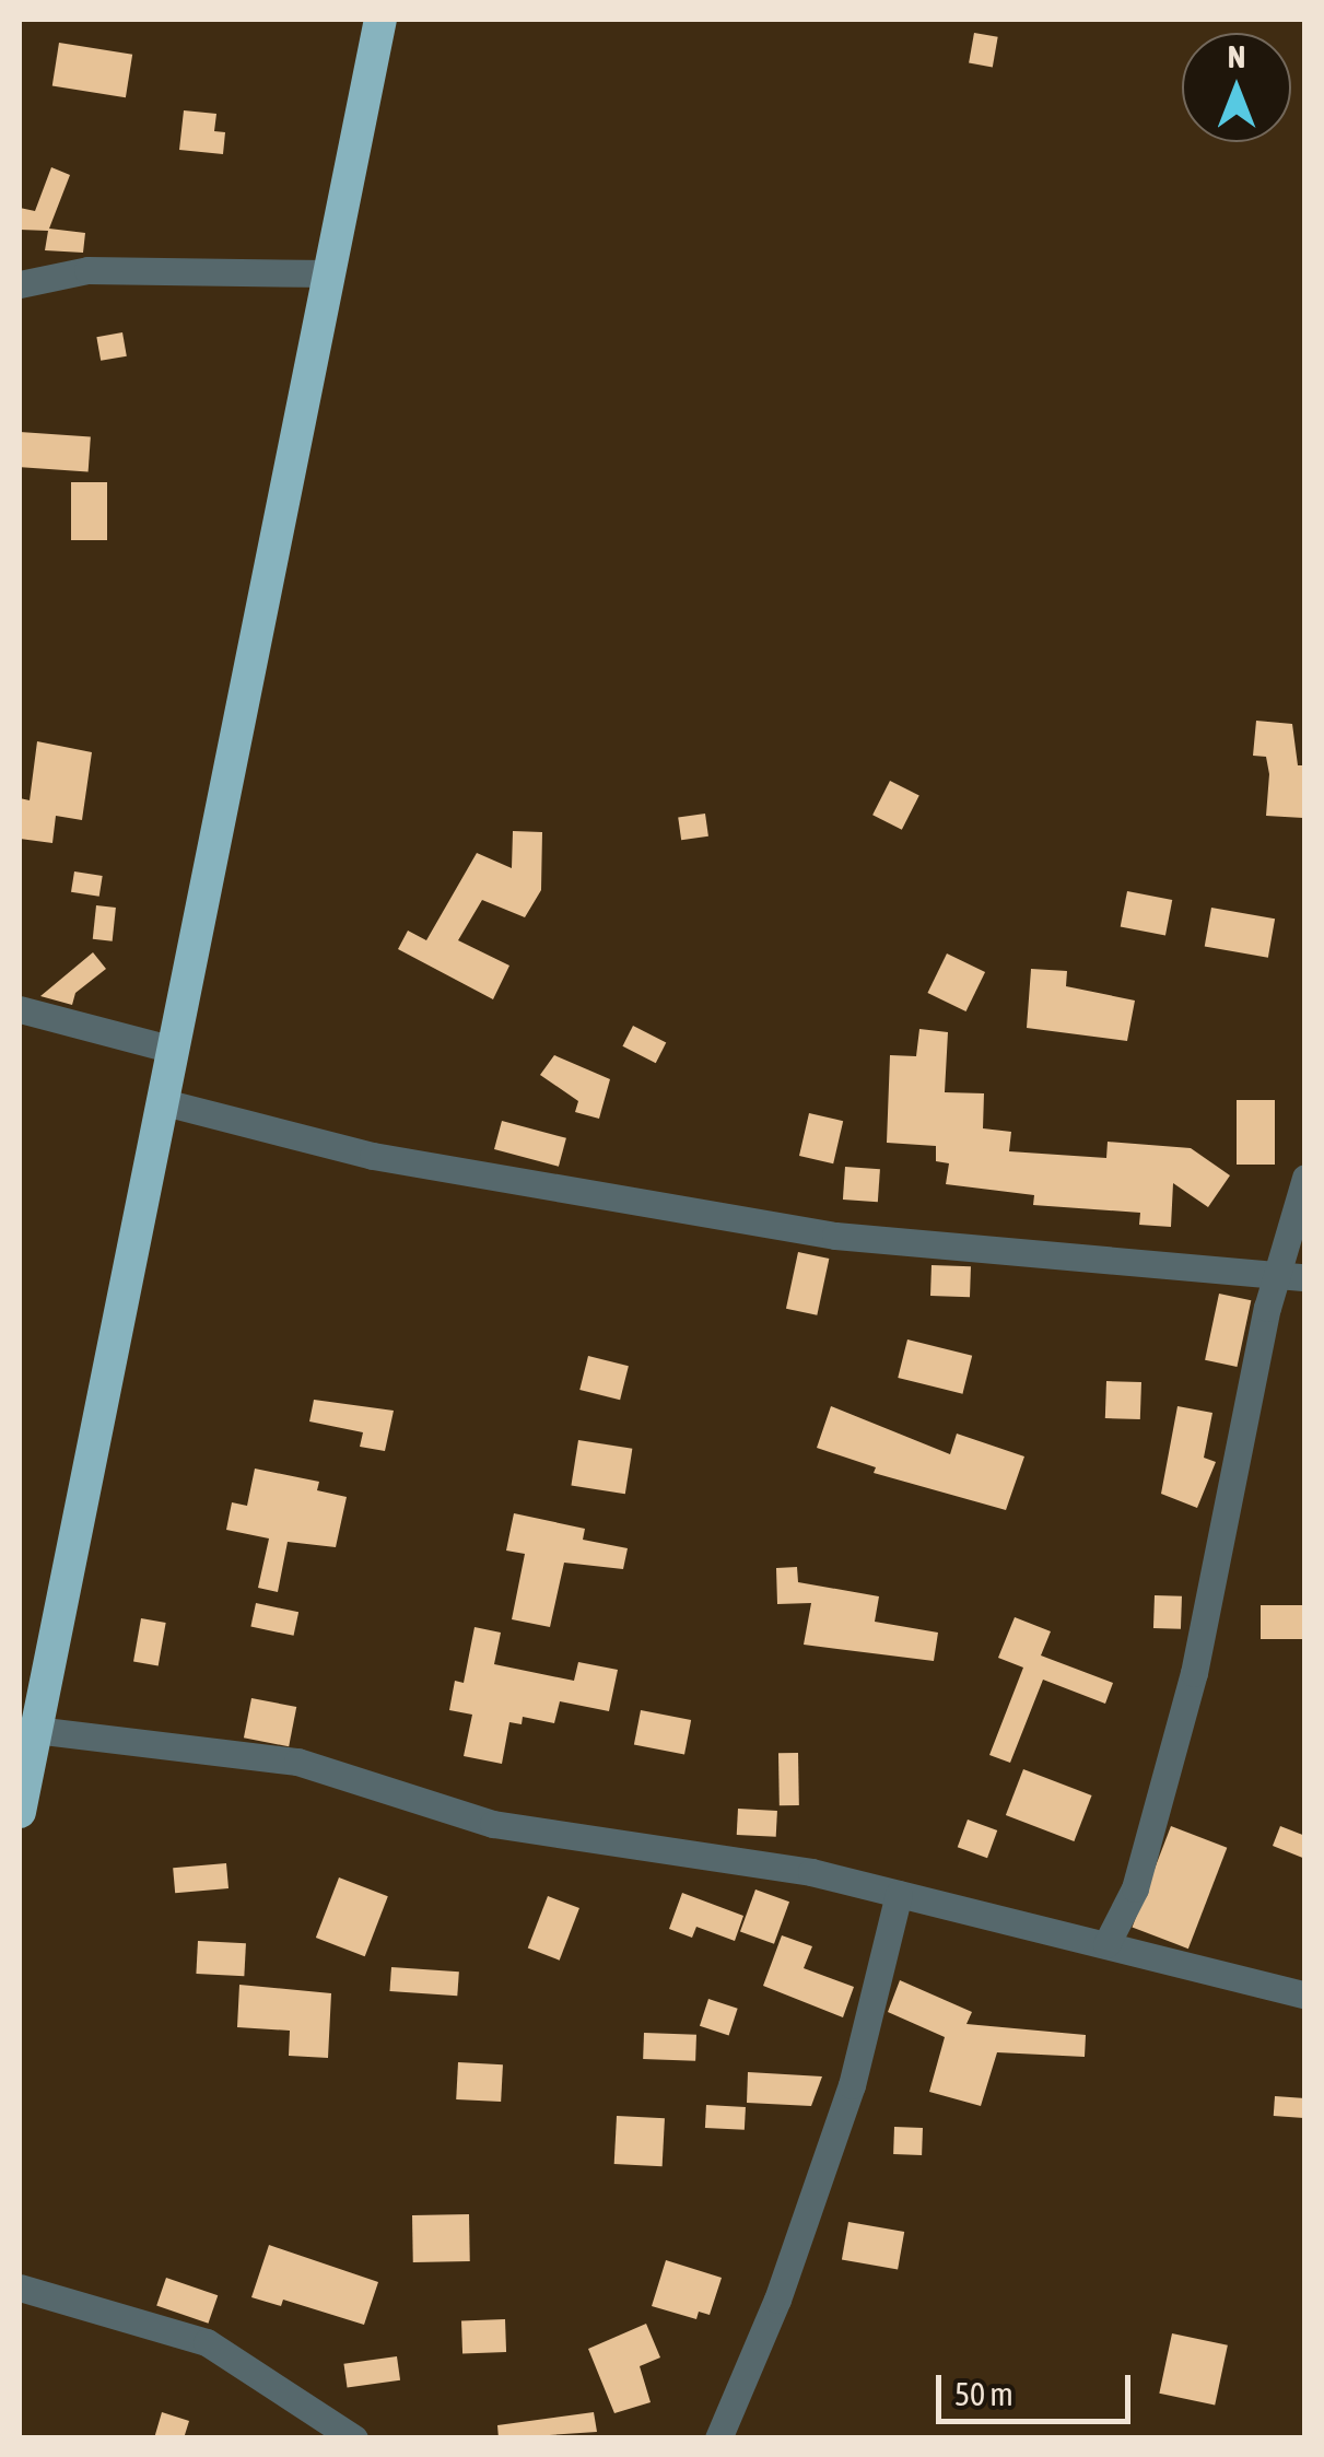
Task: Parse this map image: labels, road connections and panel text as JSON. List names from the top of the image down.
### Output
{
  "scale_bar": "50 m",
  "north": "top"
}
